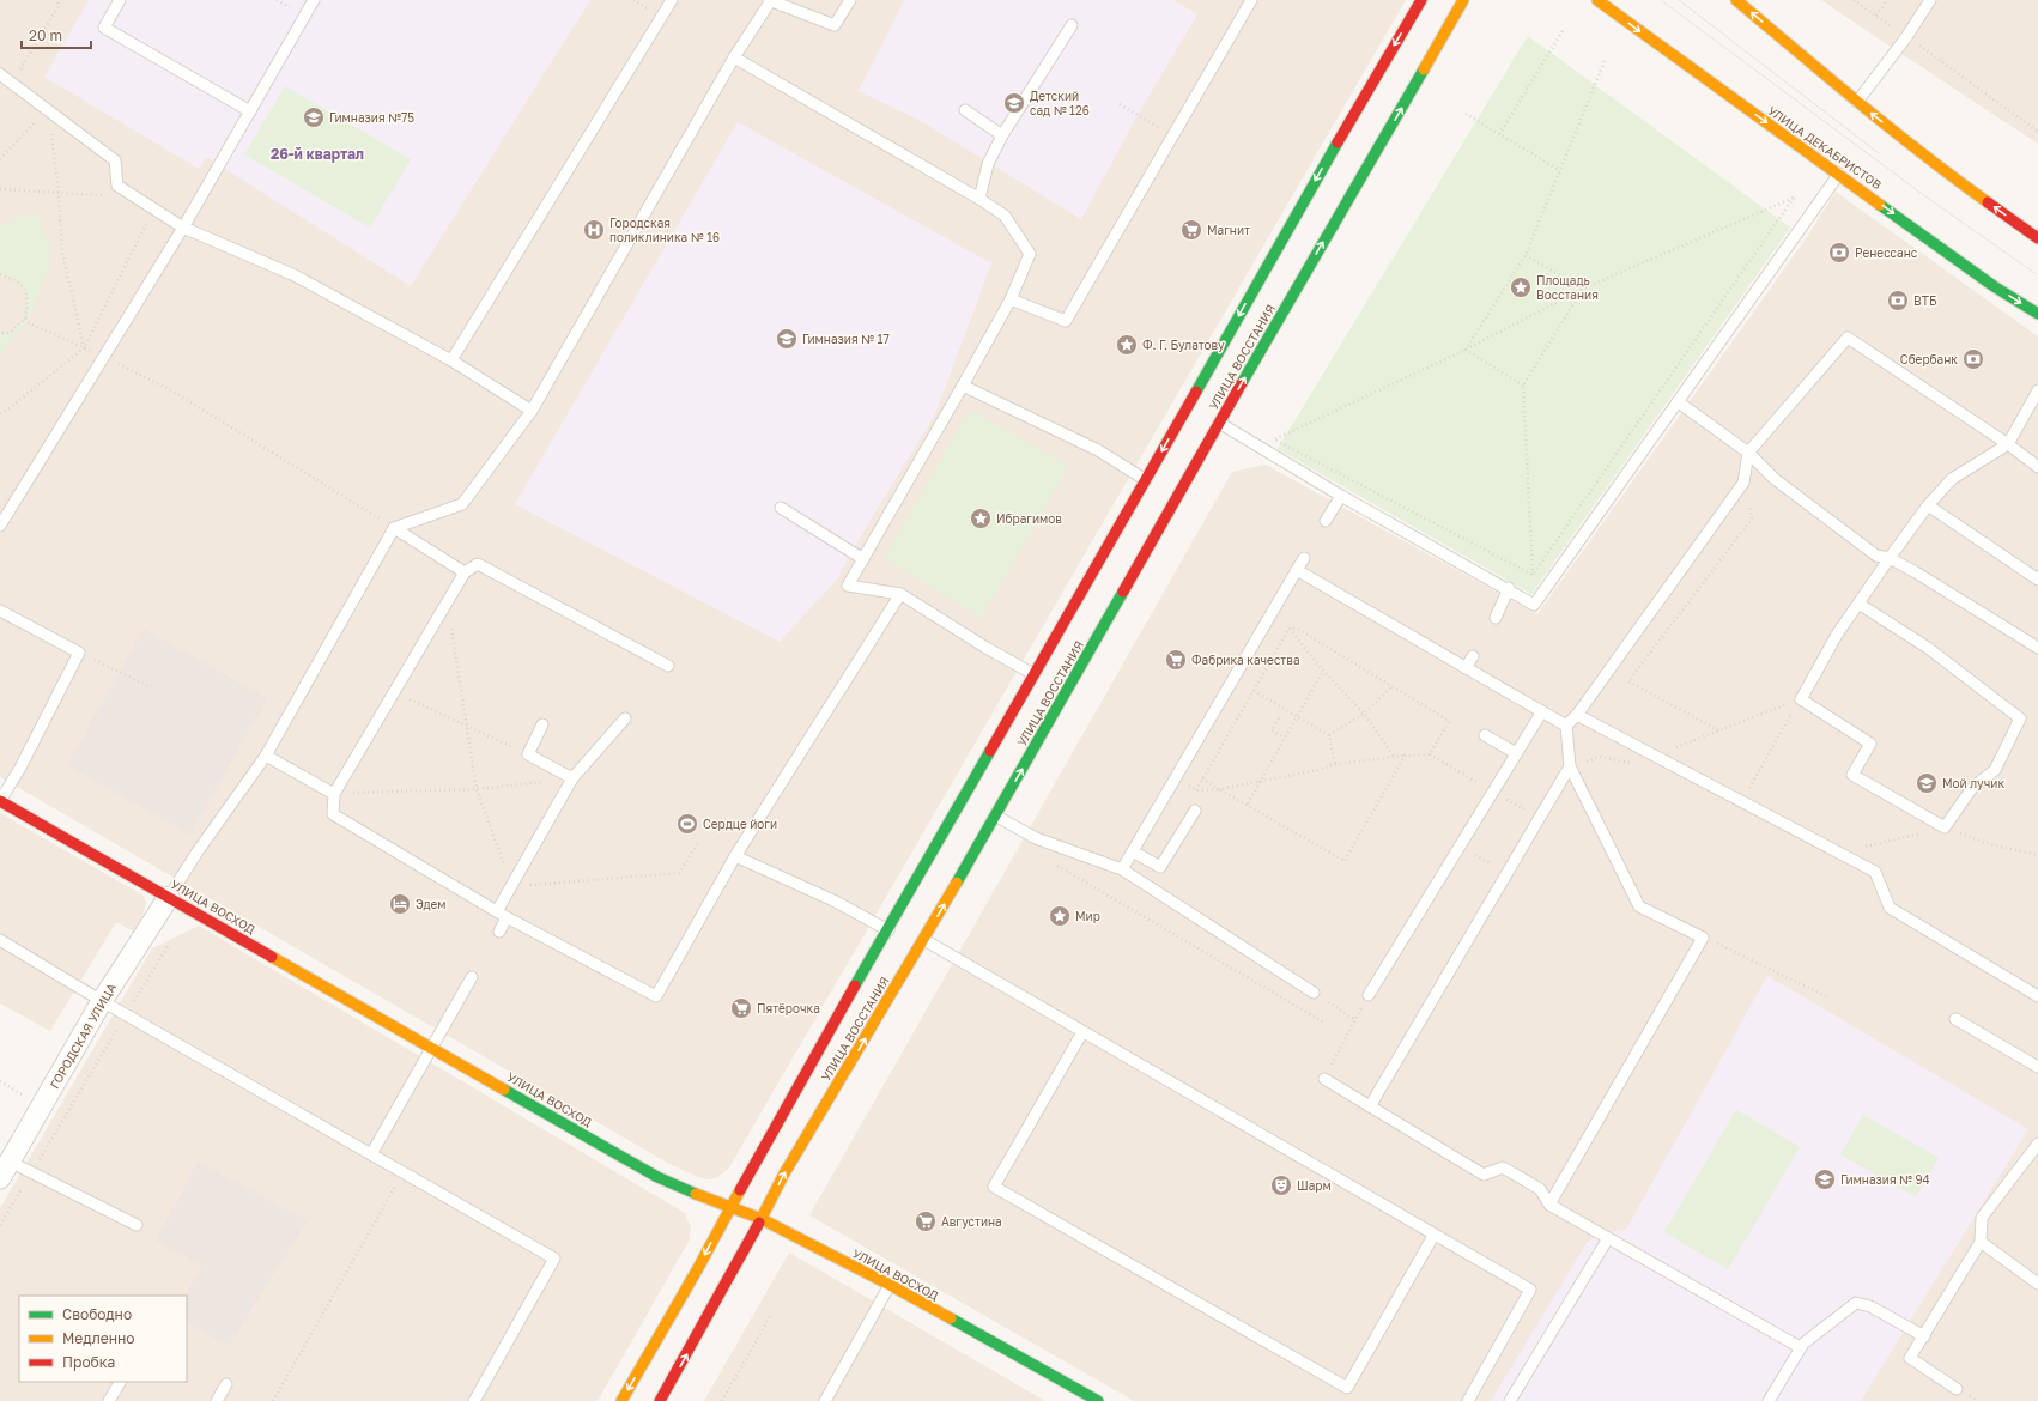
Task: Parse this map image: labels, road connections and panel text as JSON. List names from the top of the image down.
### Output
{
  "streets": {
    "main road": ["УЛИЦА ДЕКАБРИСТОВ", "УЛИЦА ВОССТАНИЯ", "УЛИЦА ВОСХОД"],
    "street": ["ГОРОДСКАЯ УЛИЦА"]
  },
  "crossings": [
    ["УЛИЦА ВОССТАНИЯ", "УЛИЦА ВОСХОД"],
    ["УЛИЦА ВОСХОД", "ГОРОДСКАЯ УЛИЦА"]
  ],
  "districts": ["26-й квартал"],
  "places": {
    "school or university": [
      "Детский сад № 126",
      "Гимназия №75",
      "Гимназия № 17",
      "Мой лучик",
      "Гимназия № 94"
    ],
    "hospital": ["Городская поликлиника № 16"],
    "supermarket": [
      "Магнит",
      "Фабрика качества",
      "Пятёрочка",
      "Августина"
    ],
    "bank": ["Ренессанс", "ВТБ", "Сбербанк"],
    "place": [
      "Площадь Восстания",
      "Ф. Г. Булатову",
      "Ибрагимов",
      "Мир"
    ],
    "sports": ["Сердце йоги"],
    "hotel": ["Эдем"],
    "theatre": ["Шарм"]
  },
  "legend": ["Свободно", "Медленно", "Пробка"],
  "scale_bar": "20 m"
}
